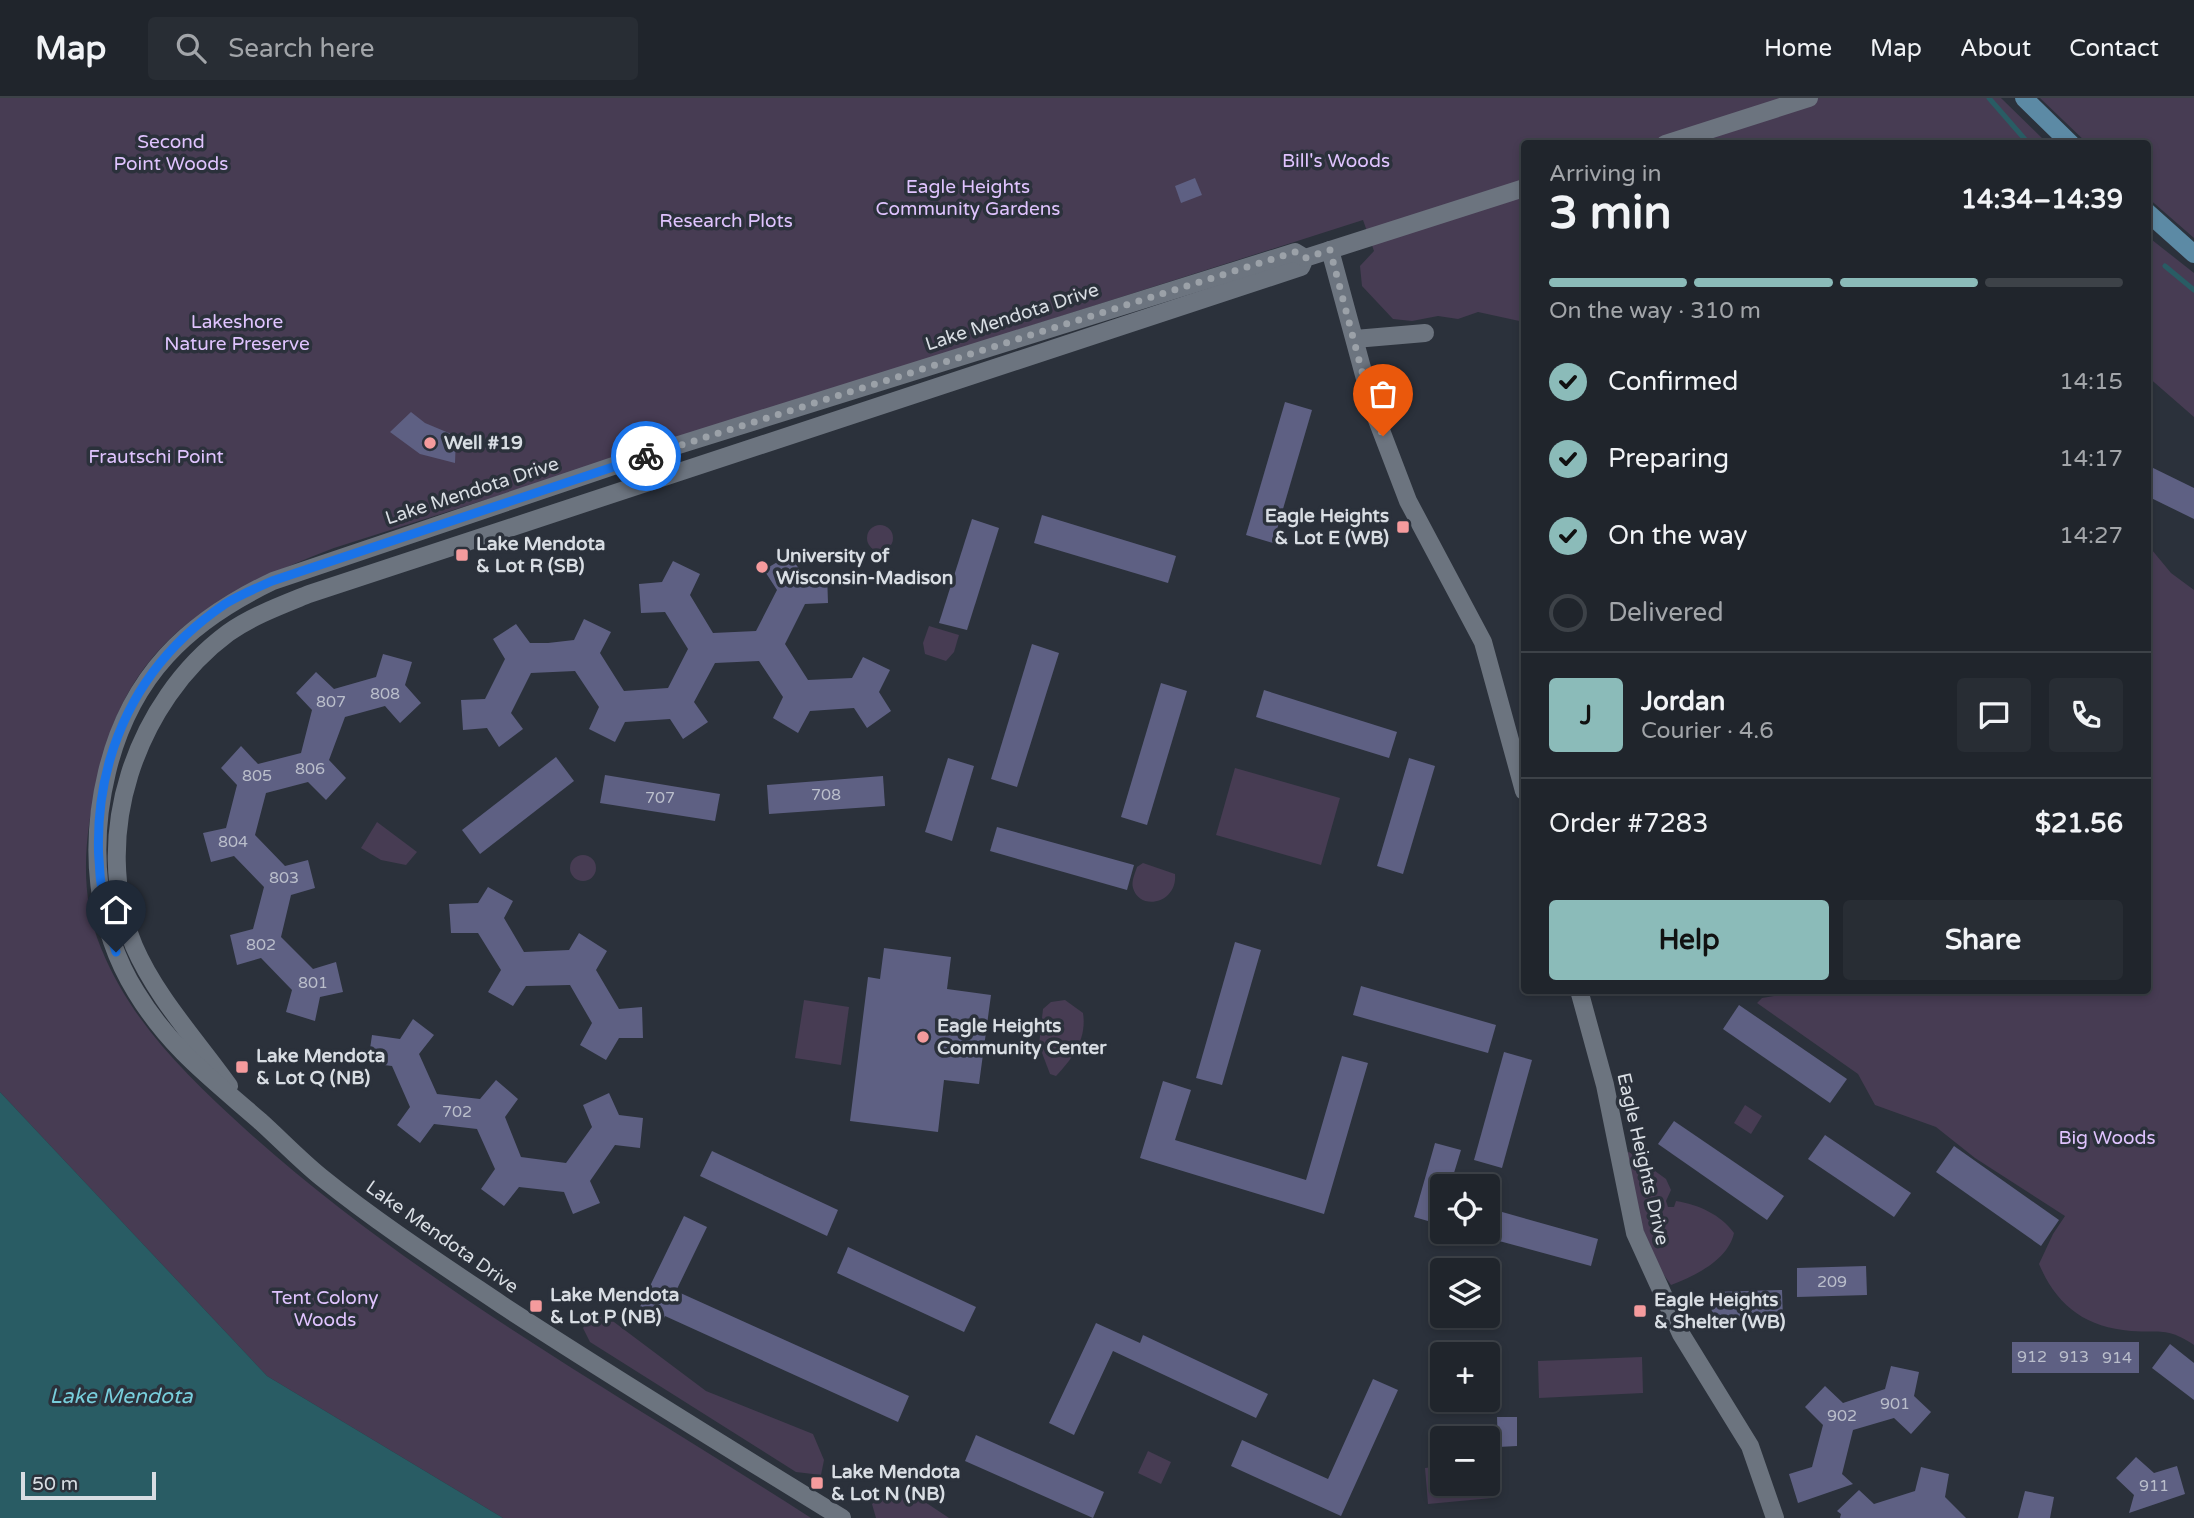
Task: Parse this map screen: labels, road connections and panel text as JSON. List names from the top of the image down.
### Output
{
  "streets": {
    "street": ["Lake Mendota Drive", "Eagle Heights Drive"]
  },
  "water": ["Lake Mendota"],
  "parks": [
    "Second Point Woods",
    "Bill's Woods",
    "Eagle Heights Community Gardens",
    "Research Plots",
    "Lakeshore Nature Preserve",
    "Frautschi Point",
    "Big Woods",
    "Tent Colony Woods"
  ],
  "places": {
    "other": ["Well #19", "University of Wisconsin-Madison", "Eagle Heights Community Center"],
    "transit": [
      "Eagle Heights & Lot E (WB)",
      "Lake Mendota & Lot R (SB)",
      "Lake Mendota & Lot Q (NB)",
      "Lake Mendota & Lot P (NB)",
      "Eagle Heights & Shelter (WB)",
      "Lake Mendota & Lot N (NB)"
    ]
  },
  "house_numbers": [
    "808",
    "807",
    "806",
    "805",
    "708",
    "707",
    "804",
    "803",
    "802",
    "801",
    "702",
    "209",
    "912",
    "913",
    "914",
    "901",
    "902",
    "911"
  ],
  "scale_bar": "50 m",
  "page": {
    "header": "Map",
    "search": "Search here",
    "nav": [
      "Home",
      "Map",
      "About",
      "Contact"
    ],
    "heading": ["3 min", "Arriving in", "14:34–14:39"],
    "panel": [
      "Jordan",
      "Courier · 4.6",
      "Order #7283",
      "$21.56"
    ],
    "bar": "On the way · 310 m",
    "list": [
      ["Confirmed", "14:15"],
      ["Preparing", "14:17"],
      ["On the way", "14:27"],
      "Delivered"
    ],
    "round": "J",
    "buttons": ["Help", "Share"],
    "map_buttons": ["+", "−"],
    "scale": "50 m"
  }
}
